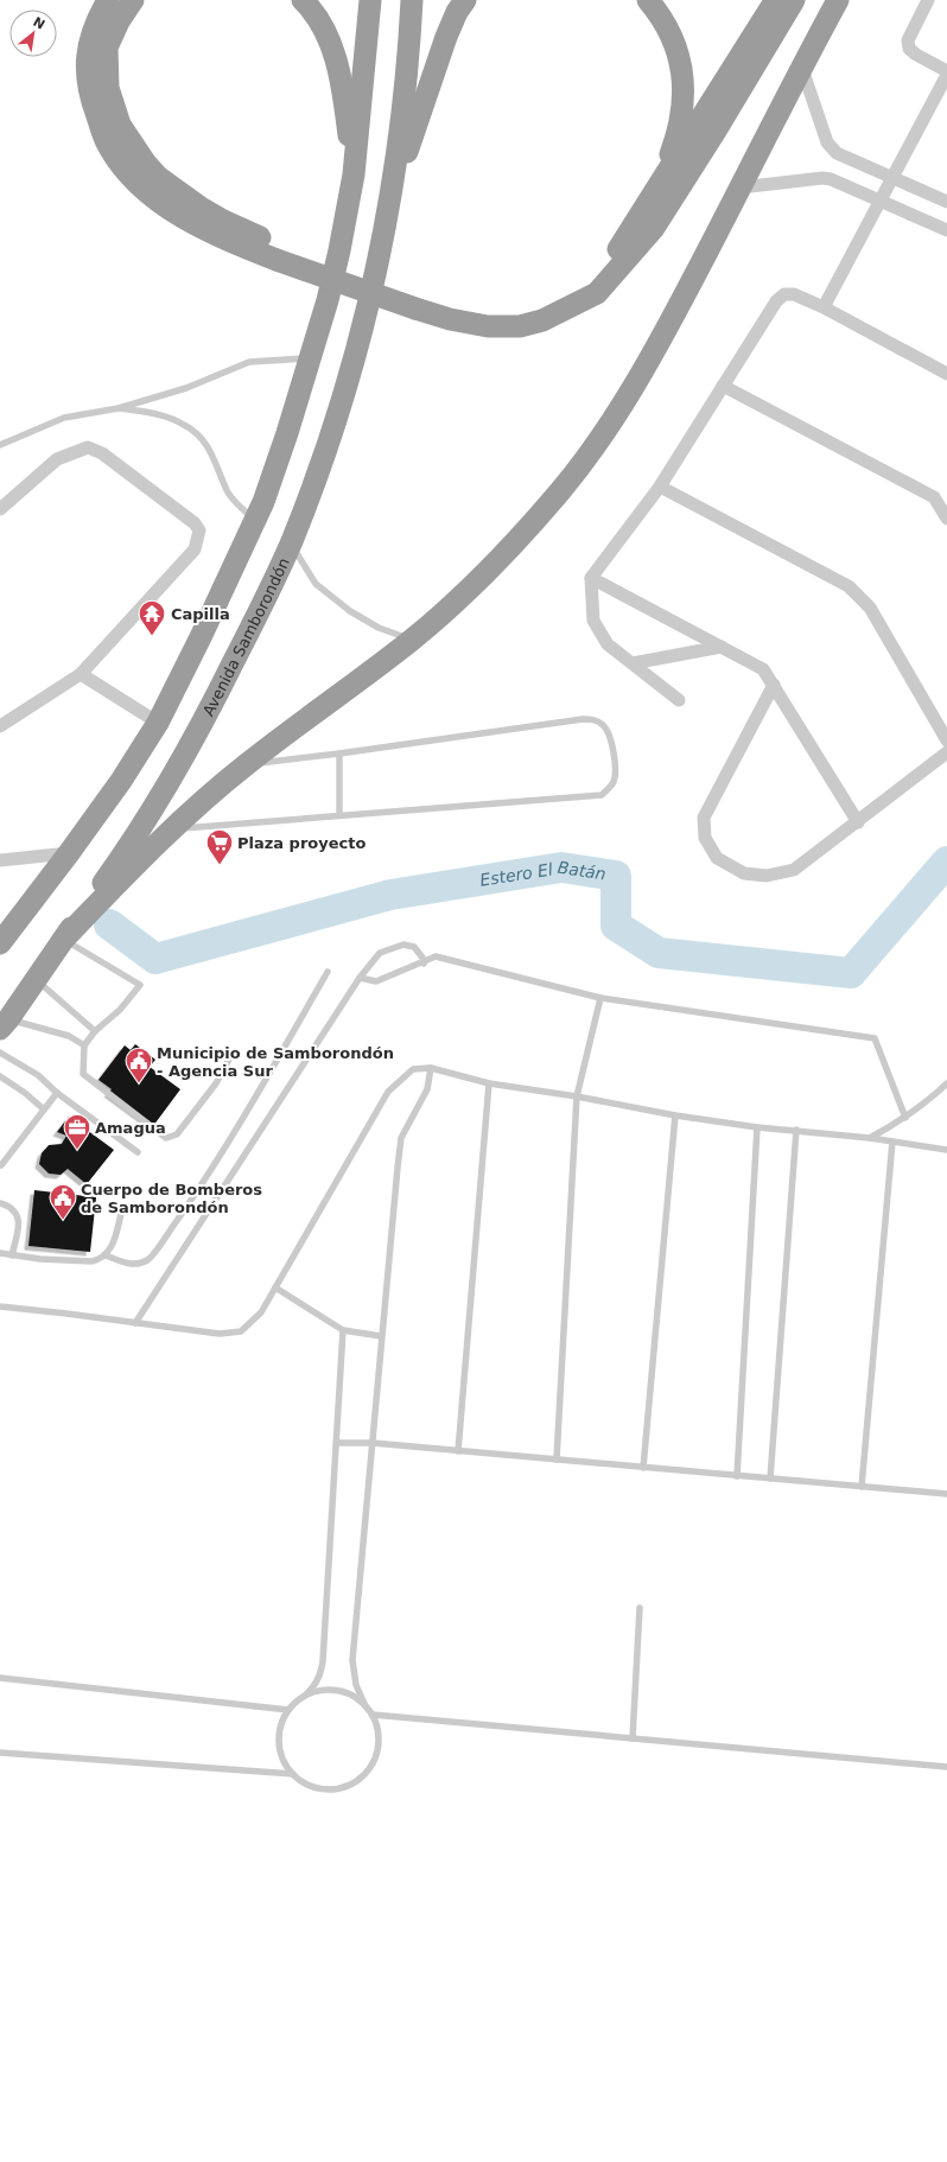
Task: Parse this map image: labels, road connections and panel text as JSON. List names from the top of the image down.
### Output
{
  "streets": {
    "highway": ["Avenida Samborondón"]
  },
  "water": ["Estero El Batán"],
  "places": {
    "temple": ["Capilla"],
    "supermarket": ["Plaza proyecto"],
    "public building": ["Municipio de Samborondón - Agencia Sur", "Cuerpo de Bomberos de Samborondón"],
    "office": ["Amagua"]
  },
  "north": "top right"
}
